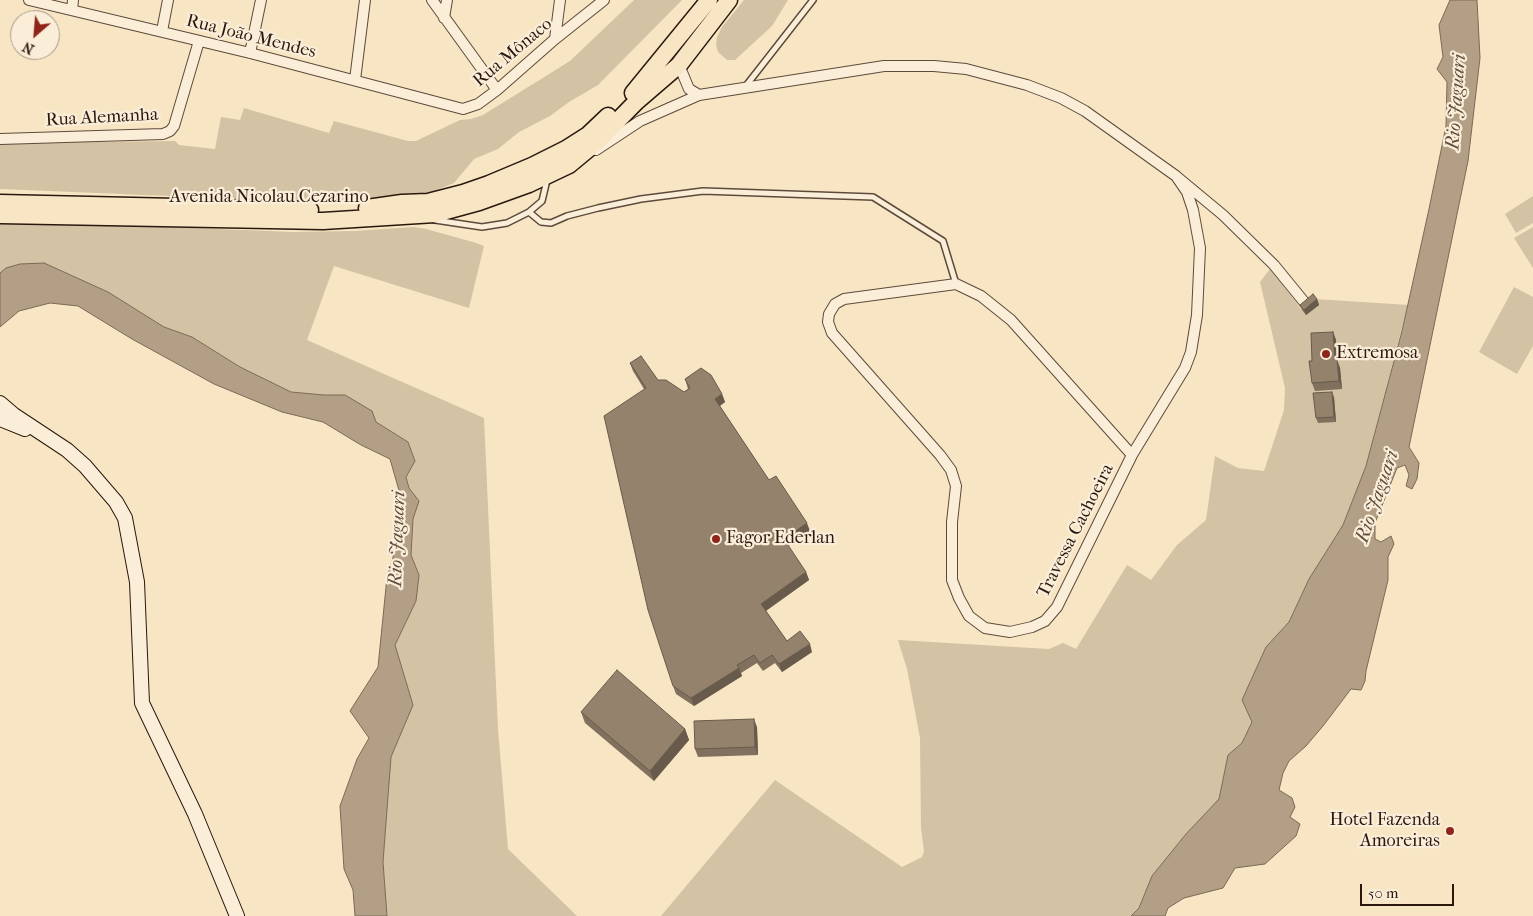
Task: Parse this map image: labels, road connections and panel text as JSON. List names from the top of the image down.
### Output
{
  "streets": {
    "main road": ["Avenida Nicolau Cezarino"],
    "street": [
      "Rua João Mendes",
      "Rua Mônaco",
      "Rua Alemanha",
      "Travessa Cachoeira"
    ]
  },
  "crossings": [
    ["Rua João Mendes", "Rua Mônaco"],
    ["Rua João Mendes", "Rua Alemanha"]
  ],
  "water": ["Rio Jaguari"],
  "places": ["Extremosa", "Fagor Ederlan", "Hotel Fazenda Amoreiras"],
  "scale_bar": "50 m",
  "north": "bottom left"
}
